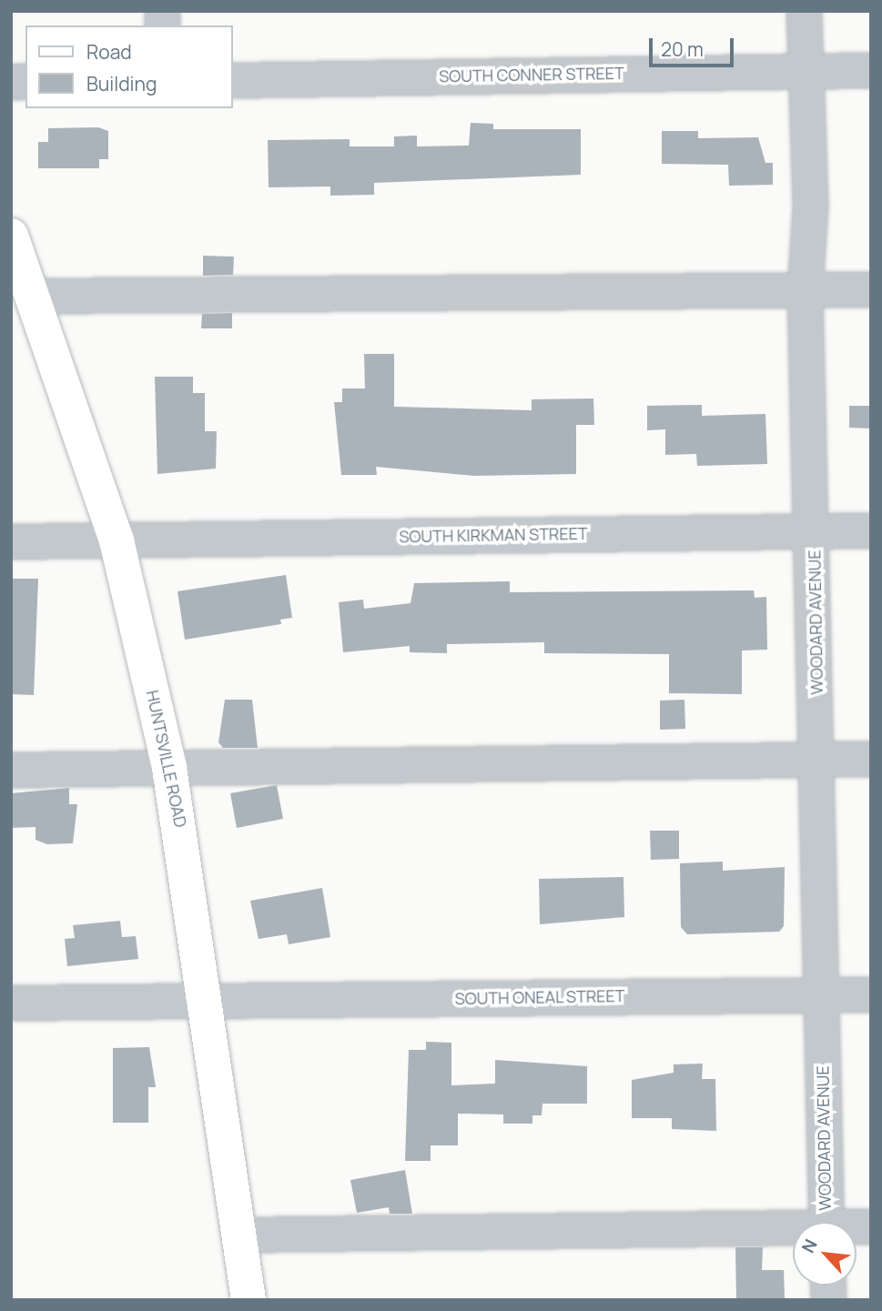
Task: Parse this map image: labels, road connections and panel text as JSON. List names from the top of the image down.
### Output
{
  "streets": {
    "main road": ["HUNTSVILLE ROAD"],
    "street": [
      "SOUTH CONNER STREET",
      "SOUTH KIRKMAN STREET",
      "WOODARD AVENUE",
      "SOUTH ONEAL STREET"
    ]
  },
  "crossings": [
    ["SOUTH CONNER STREET", "WOODARD AVENUE"],
    ["SOUTH KIRKMAN STREET", "WOODARD AVENUE"],
    ["SOUTH KIRKMAN STREET", "HUNTSVILLE ROAD"],
    ["WOODARD AVENUE", "SOUTH ONEAL STREET"],
    ["HUNTSVILLE ROAD", "SOUTH ONEAL STREET"]
  ],
  "legend": ["Road", "Building"],
  "scale_bar": "20 m",
  "north": "top left"
}
